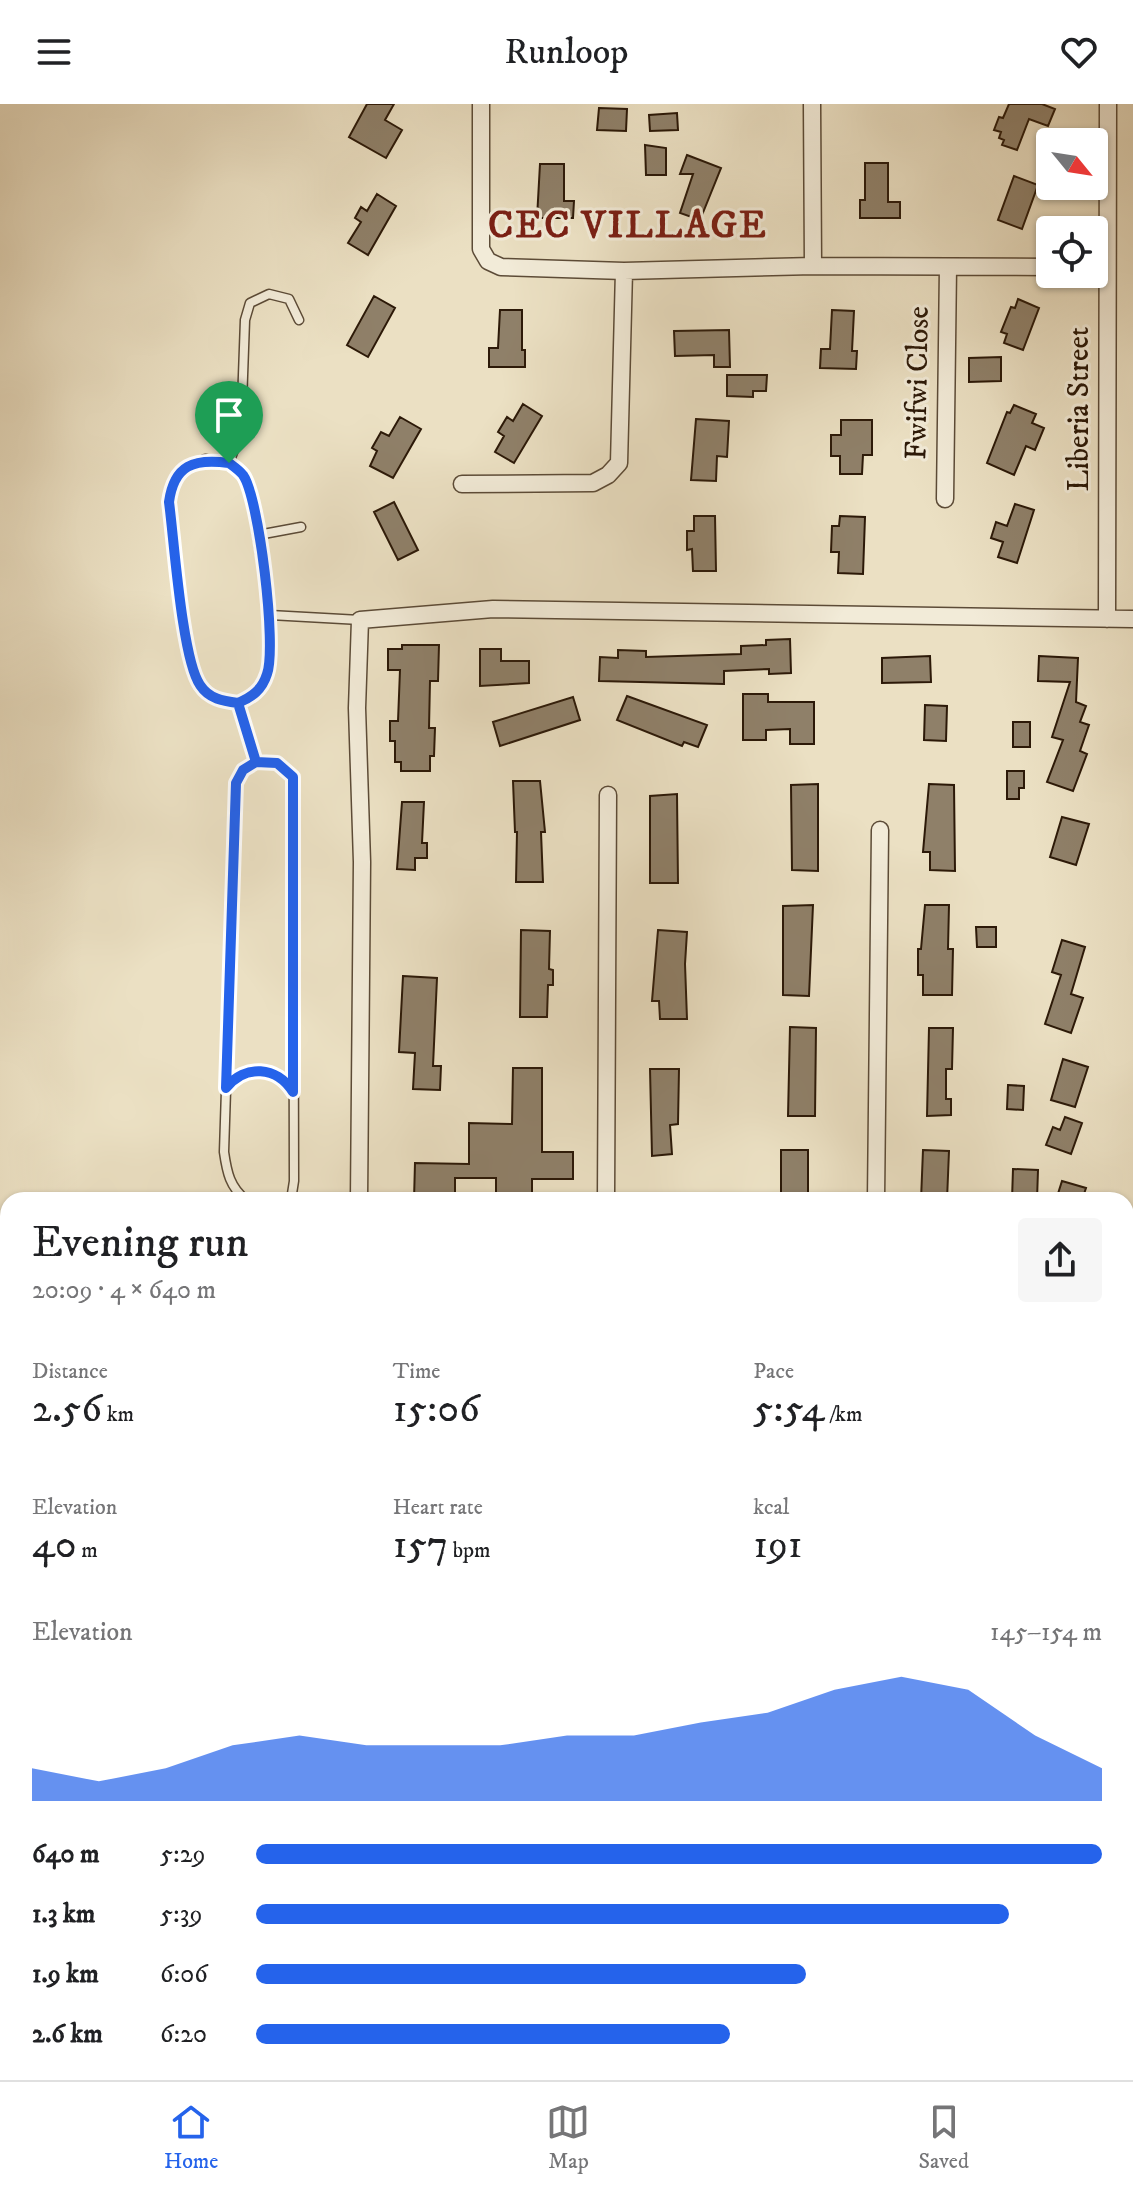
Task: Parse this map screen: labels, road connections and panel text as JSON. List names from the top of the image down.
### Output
{
  "streets": {
    "street": ["Fwifwi Close", "Liberia Street"]
  },
  "districts": ["CEC VILLAGE"],
  "north": "bottom right",
  "page": {
    "header": "Runloop",
    "heading": ["Evening run", "20:09 · 4 × 640 m"],
    "stats": [
      ["Distance", "2.56 km"],
      ["Time", "15:06"],
      ["Pace", "5:54 /km"],
      ["Elevation", "40 m"],
      ["Heart rate", "157 bpm"],
      ["kcal", "191"]
    ],
    "chart": ["Elevation", "145–154 m"],
    "list": [
      {
        "name": "640 m",
        "note": "5:29"
      },
      {
        "name": "1.3 km",
        "note": "5:39"
      },
      {
        "name": "1.9 km",
        "note": "6:06"
      },
      {
        "name": "2.6 km",
        "note": "6:20"
      }
    ],
    "tabs": ["Home", "Map", "Saved"]
  }
}
